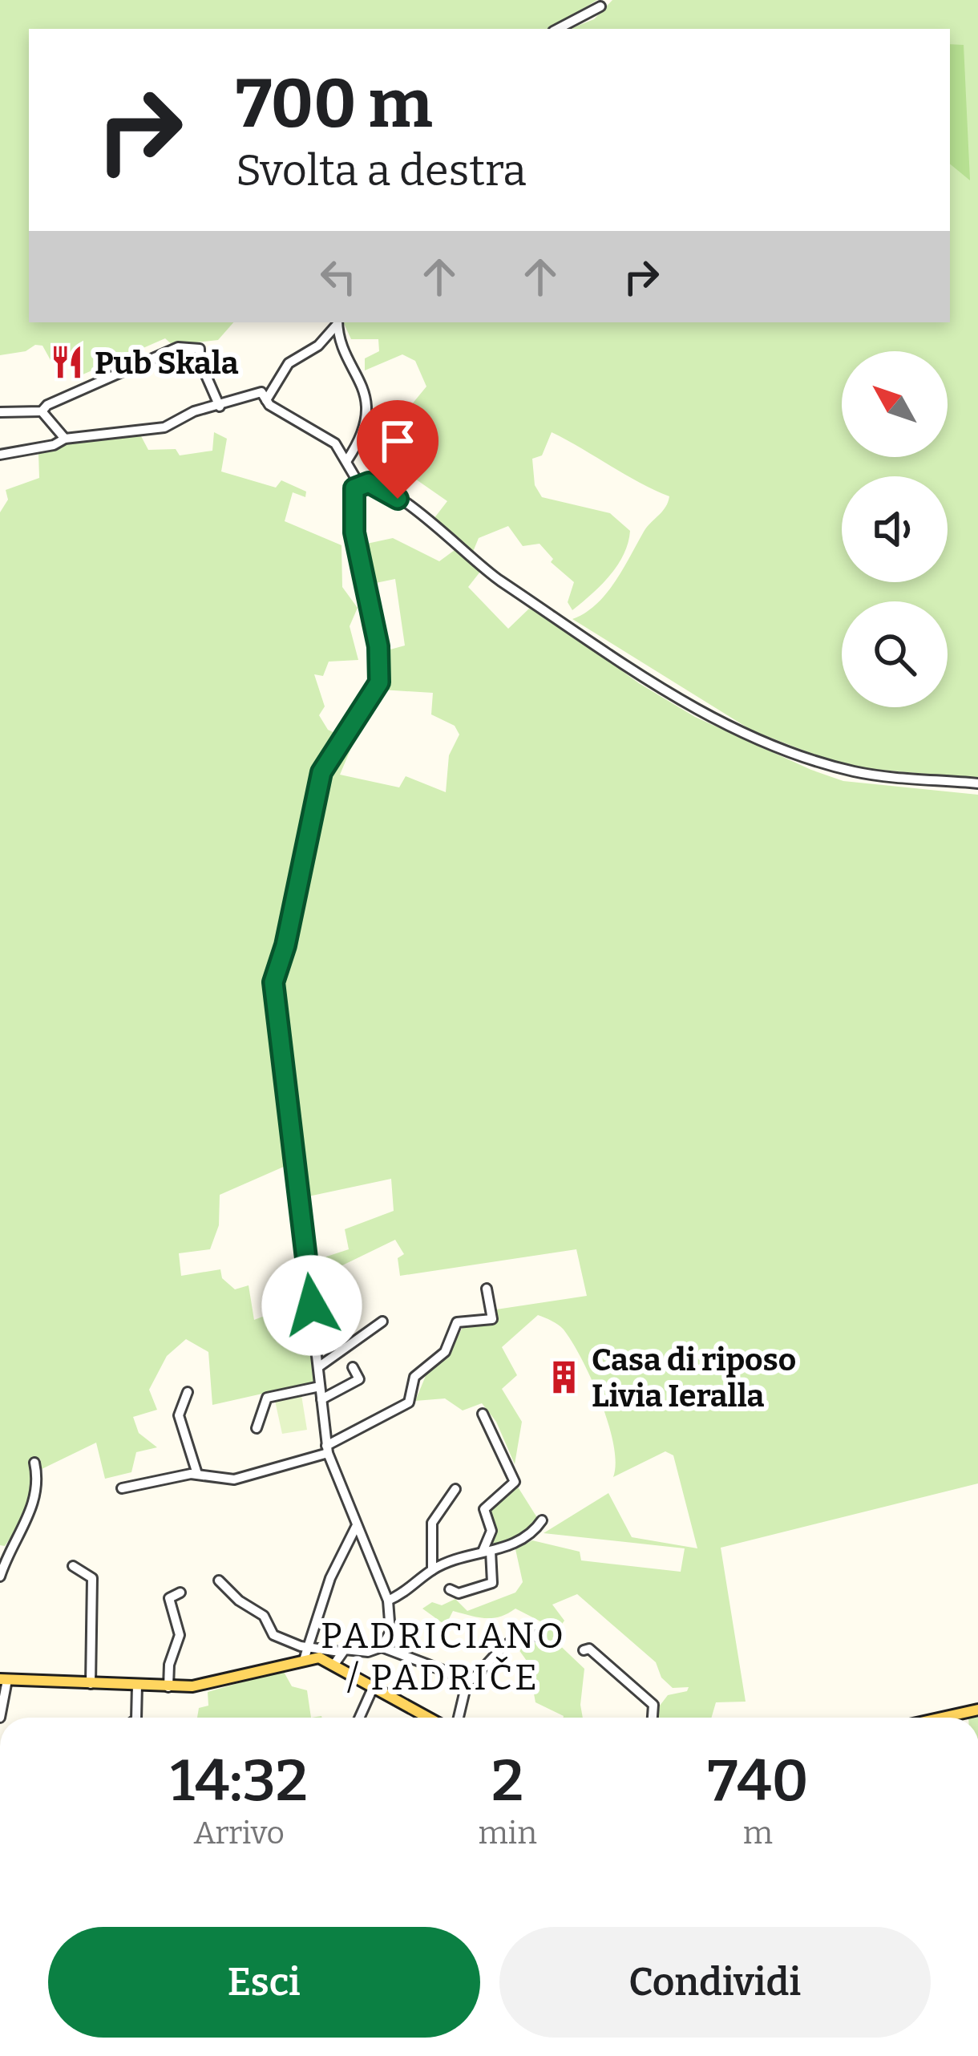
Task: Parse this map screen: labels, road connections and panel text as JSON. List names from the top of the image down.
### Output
{
  "districts": ["PADRICIANO / PADRIČE"],
  "places": {
    "restaurant": ["Pub Skala"],
    "building": ["Casa di riposo Livia Ieralla"]
  },
  "north": "top left",
  "page": {
    "turn": ["700 m", "Svolta a destra"],
    "eta": [
      "14:32",
      "Arrivo",
      "2",
      "min",
      "740",
      "m"
    ],
    "buttons": ["Esci", "Condividi"]
  }
}
